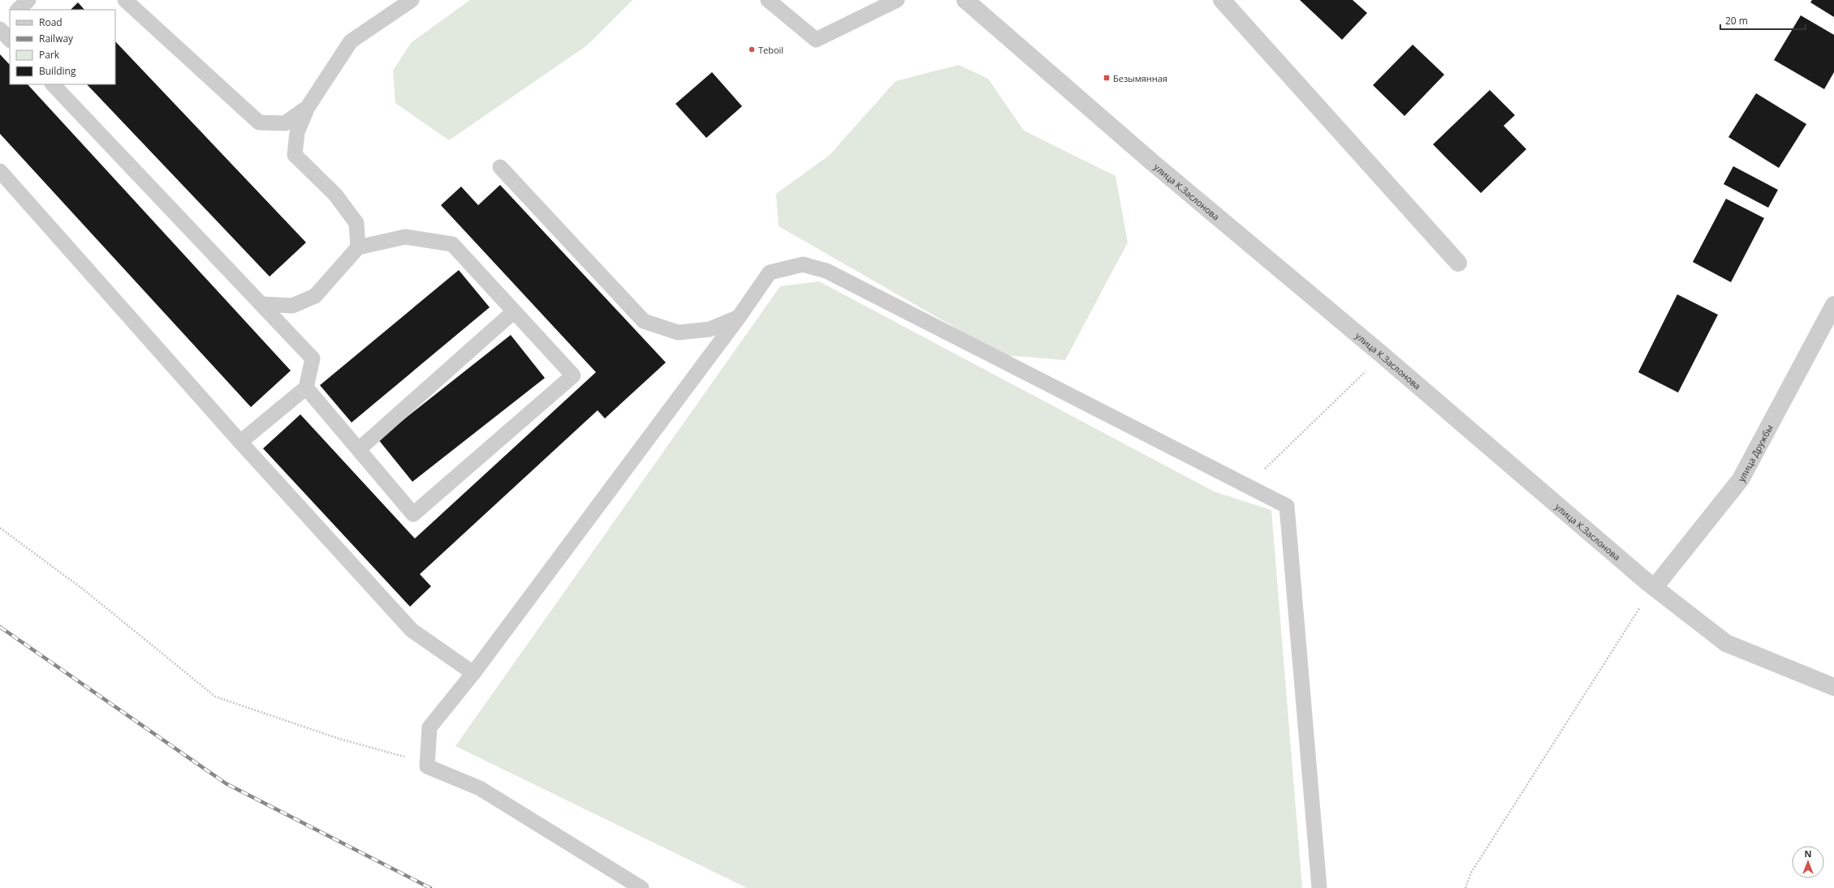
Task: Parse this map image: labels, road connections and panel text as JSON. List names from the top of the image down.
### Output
{
  "streets": {
    "street": ["улица К.Заслонова", "улица Дружбы"]
  },
  "crossings": [
    ["улица К.Заслонова", "улица Дружбы"]
  ],
  "places": {
    "other": ["Teboil"],
    "transit": ["Безымянная"]
  },
  "legend": [
    "Road",
    "Railway",
    "Park",
    "Building"
  ],
  "scale_bar": "20 m",
  "north": "top"
}
